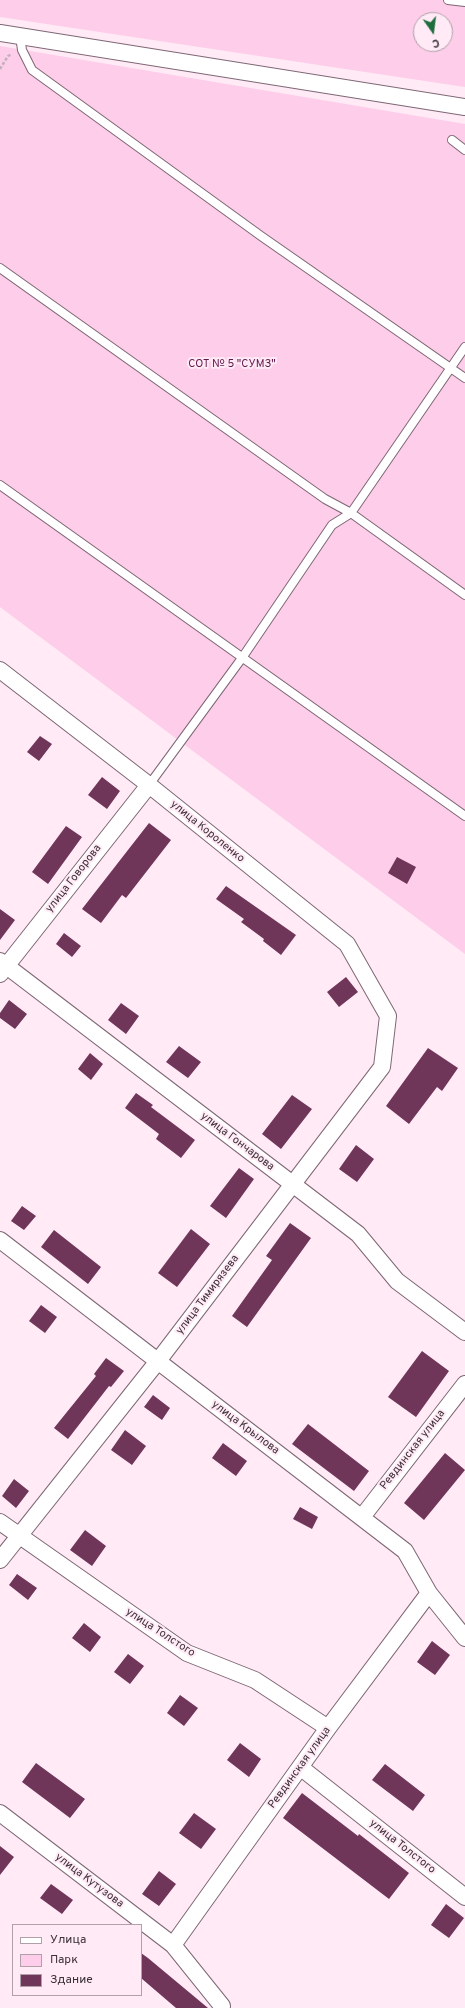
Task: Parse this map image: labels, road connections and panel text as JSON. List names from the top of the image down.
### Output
{
  "streets": {
    "street": [
      "улица Короленко",
      "улица Говорова",
      "улица Гончарова",
      "улица Тимирязева",
      "улица Крылова",
      "Ревдинская улица",
      "улица Толстого",
      "улица Кутузова"
    ]
  },
  "crossings": [
    ["улица Короленко", "улица Говорова"],
    ["улица Короленко", "улица Тимирязева"],
    ["улица Говорова", "улица Гончарова"],
    ["улица Гончарова", "улица Тимирязева"],
    ["улица Тимирязева", "улица Крылова"],
    ["улица Тимирязева", "улица Толстого"],
    ["улица Крылова", "Ревдинская улица"],
    ["Ревдинская улица", "улица Толстого"],
    ["Ревдинская улица", "улица Кутузова"]
  ],
  "parks": ["СОТ № 5 \"СУМЗ\""],
  "legend": ["Улица", "Парк", "Здание"],
  "north": "bottom"
}
